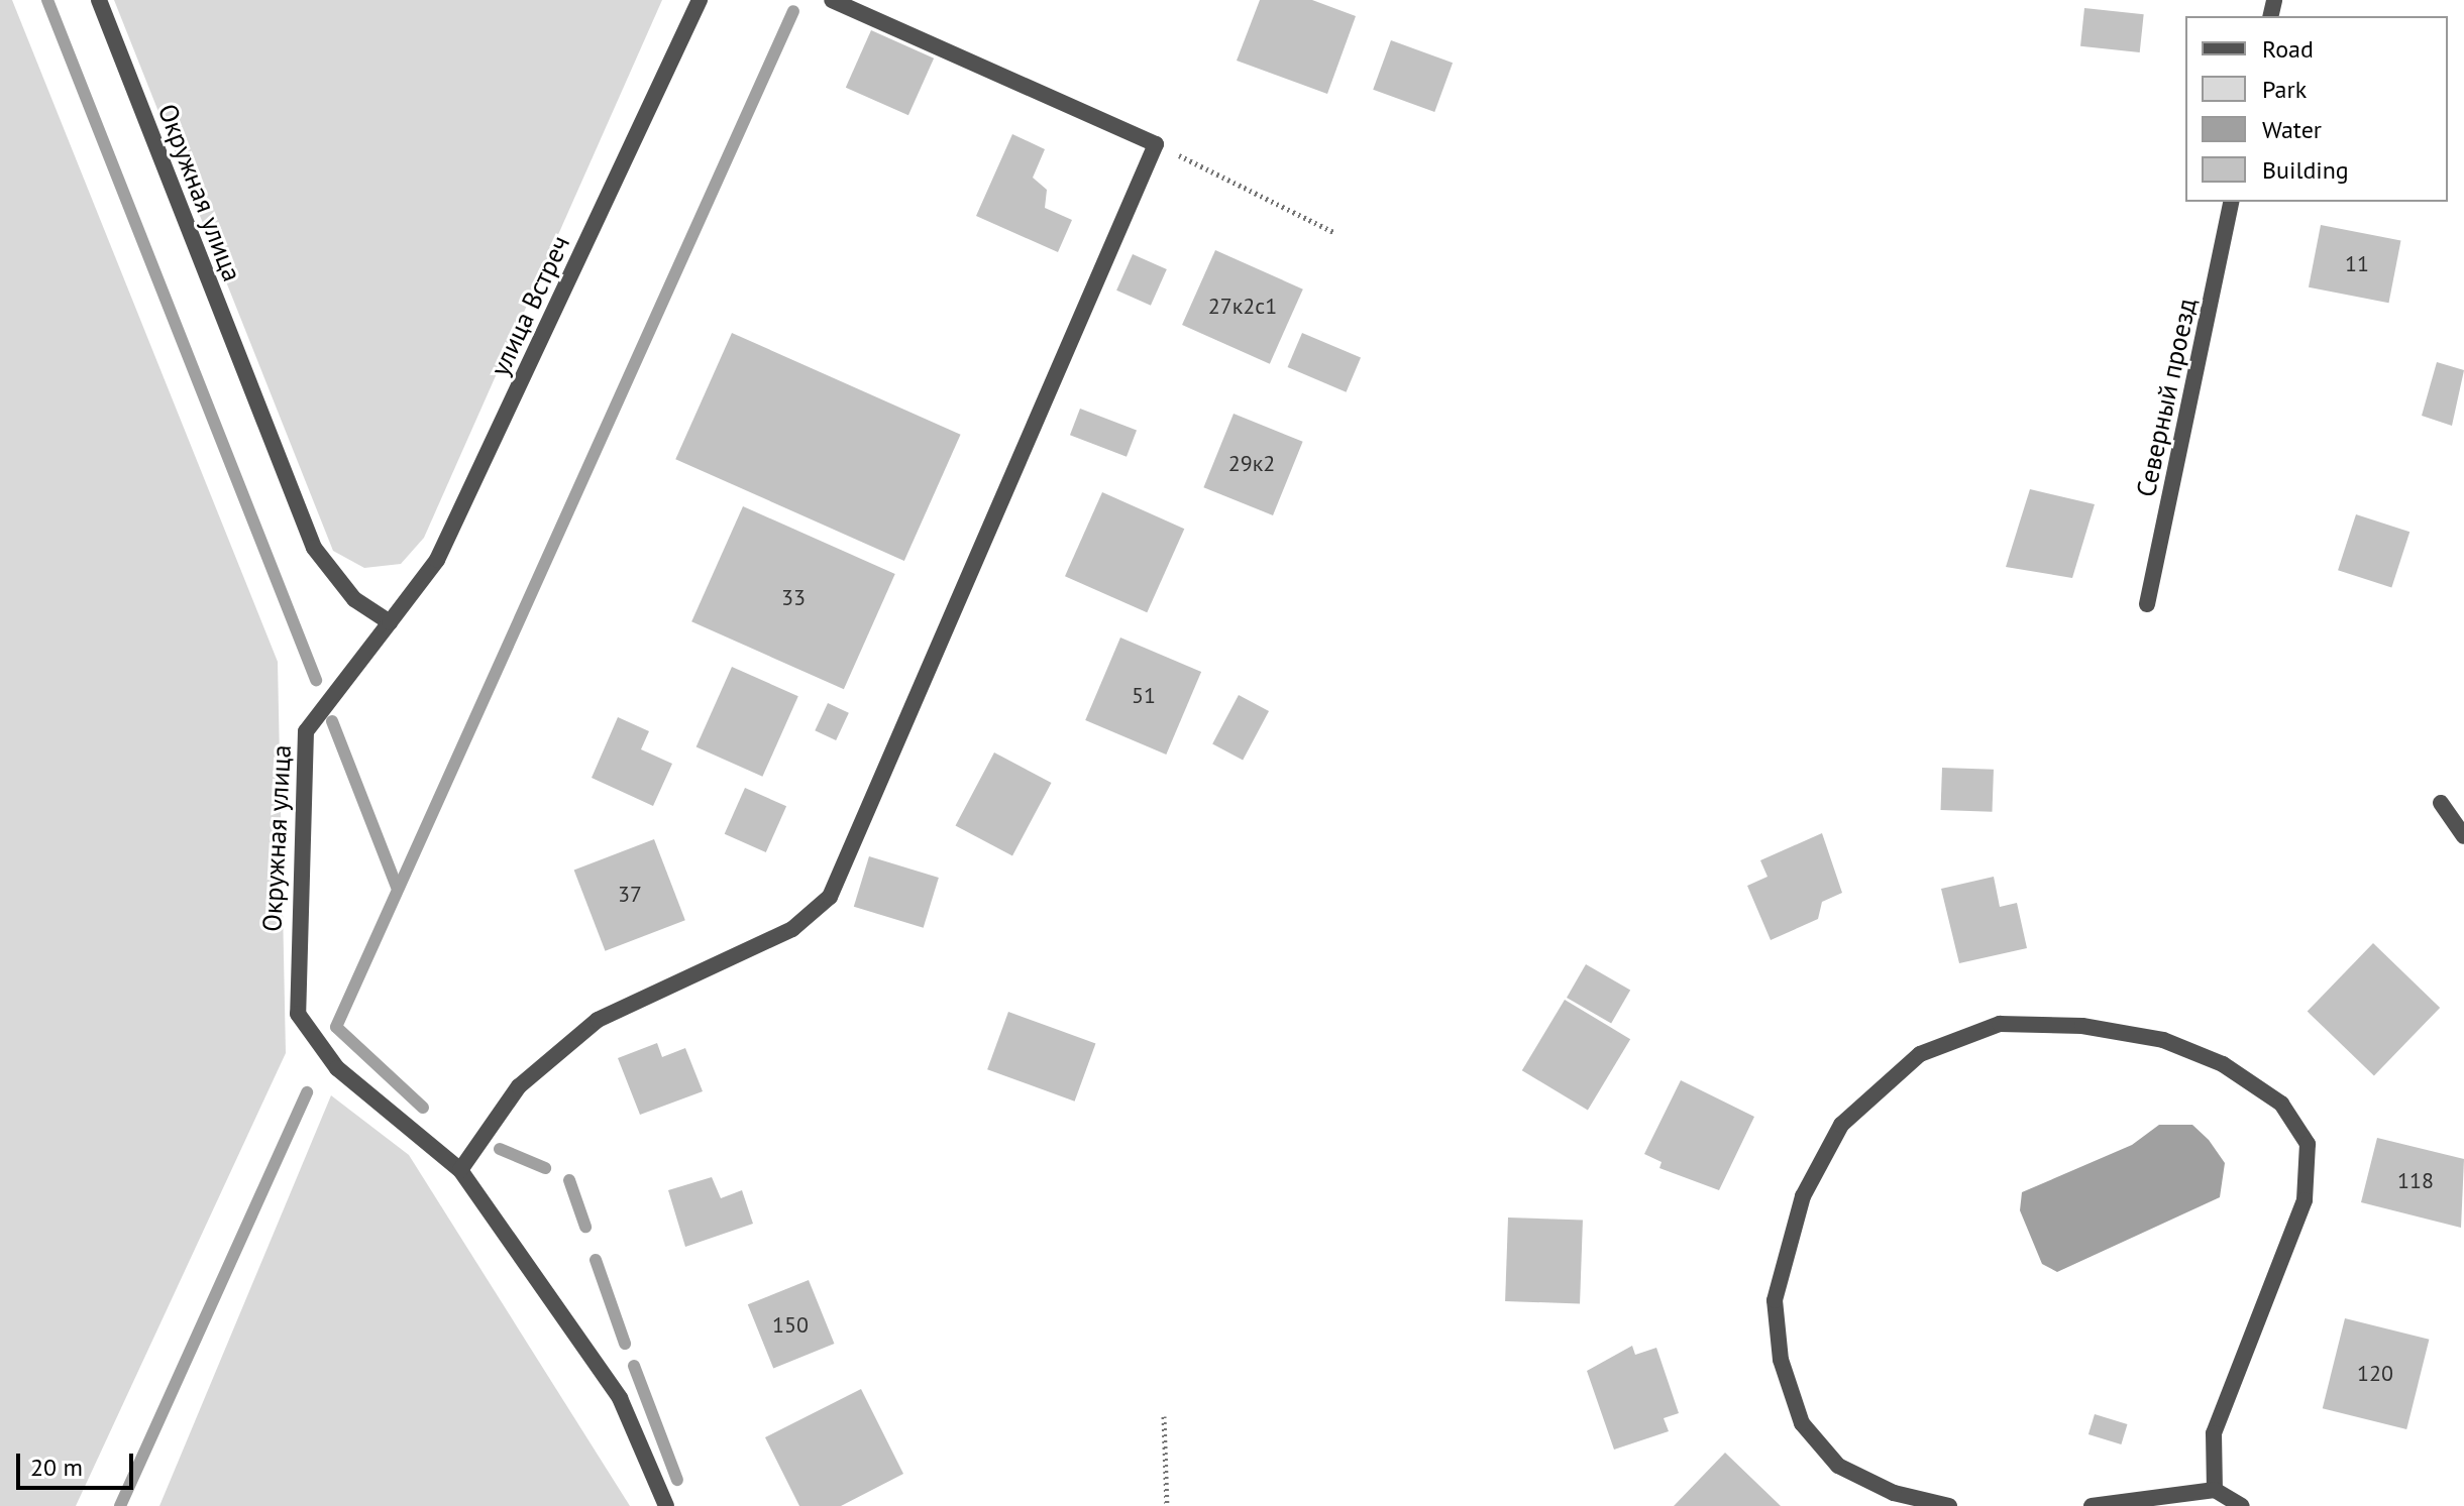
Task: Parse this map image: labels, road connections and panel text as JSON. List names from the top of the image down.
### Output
{
  "streets": {
    "street": ["Окружная улица", "улица Встреч", "Северный проезд"]
  },
  "crossings": [
    ["Окружная улица", "улица Встреч"]
  ],
  "house_numbers": [
    "11",
    "27к2с1",
    "29к2",
    "33",
    "51",
    "37",
    "118",
    "150",
    "120"
  ],
  "legend": [
    "Road",
    "Park",
    "Water",
    "Building"
  ],
  "scale_bar": "20 m"
}
